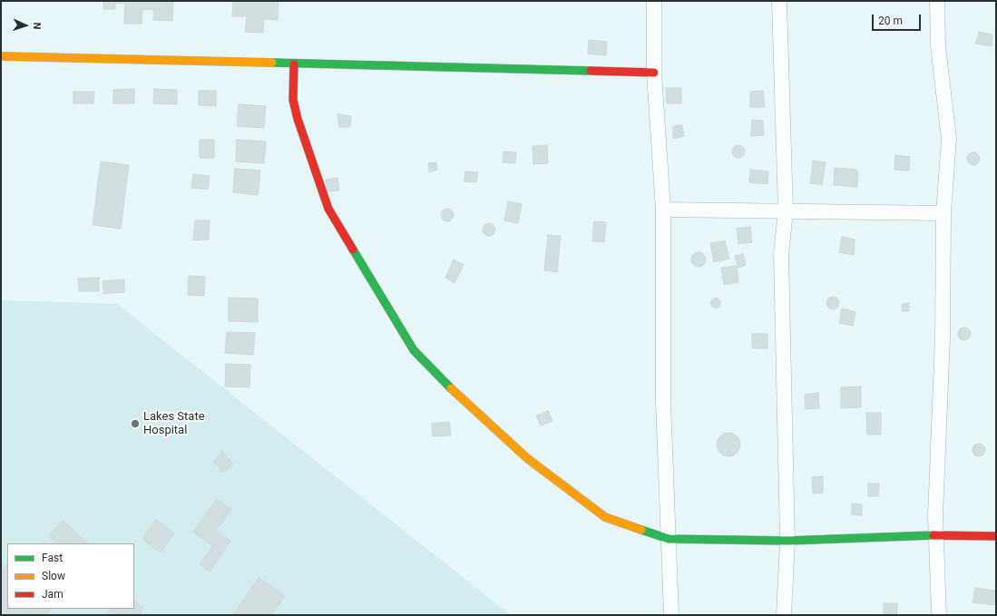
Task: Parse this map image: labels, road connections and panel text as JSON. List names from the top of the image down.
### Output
{
  "places": ["Lakes State Hospital"],
  "legend": ["Fast", "Slow", "Jam"],
  "scale_bar": "20 m",
  "north": "right"
}
